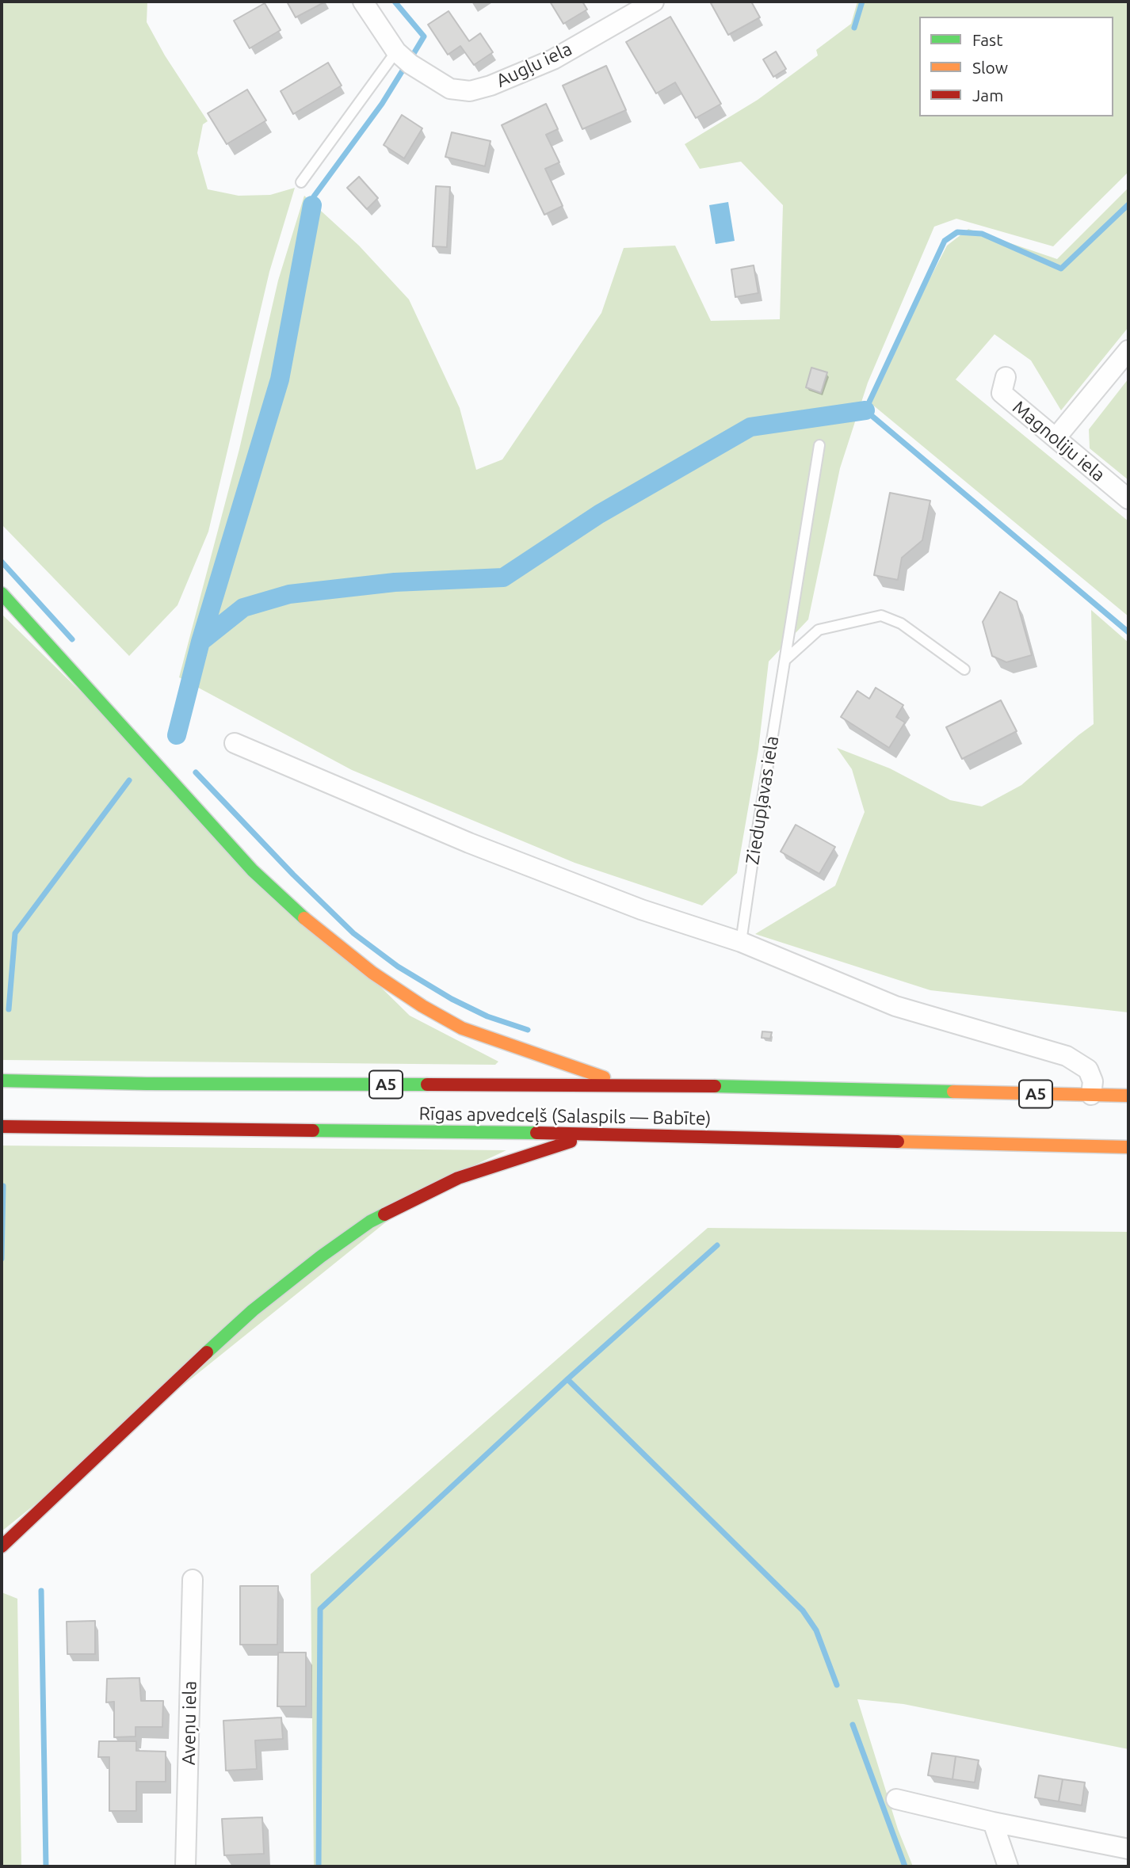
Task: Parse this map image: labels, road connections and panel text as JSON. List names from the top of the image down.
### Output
{
  "streets": {
    "highway": ["A5", "Rīgas apvedceļš (Salaspils — Babīte)"],
    "street": ["Augļu iela", "Magnoliju iela", "Aveņu iela"],
    "lane": ["Ziedupļavas iela"]
  },
  "legend": ["Fast", "Slow", "Jam"]
}
